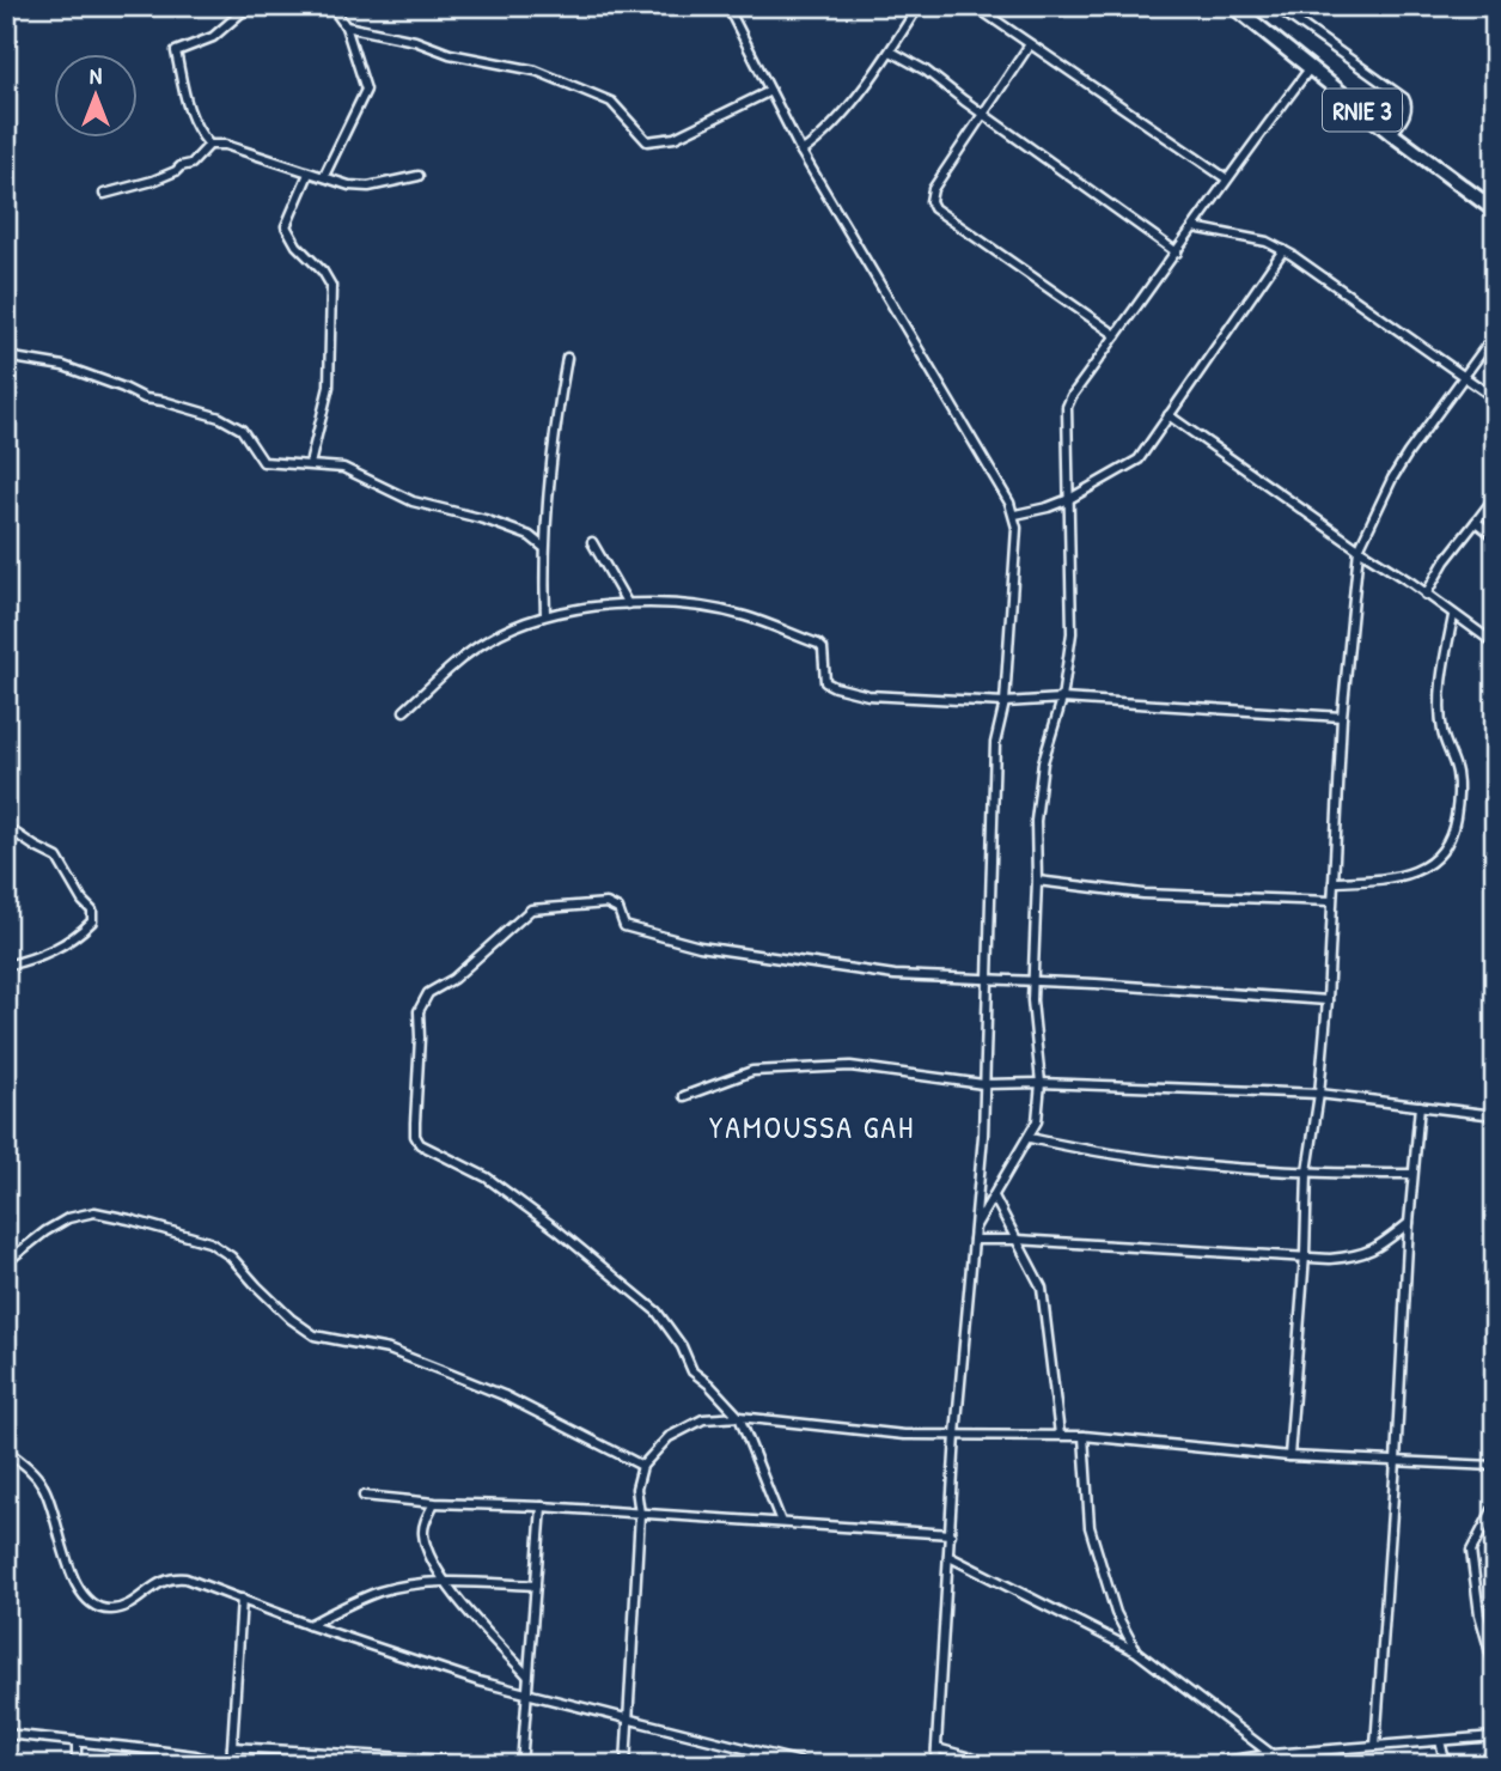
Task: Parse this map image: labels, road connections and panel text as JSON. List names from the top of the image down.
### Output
{
  "streets": {
    "highway": ["RNIE 3"]
  },
  "districts": ["YAMOUSSA GAH"],
  "north": "top"
}
